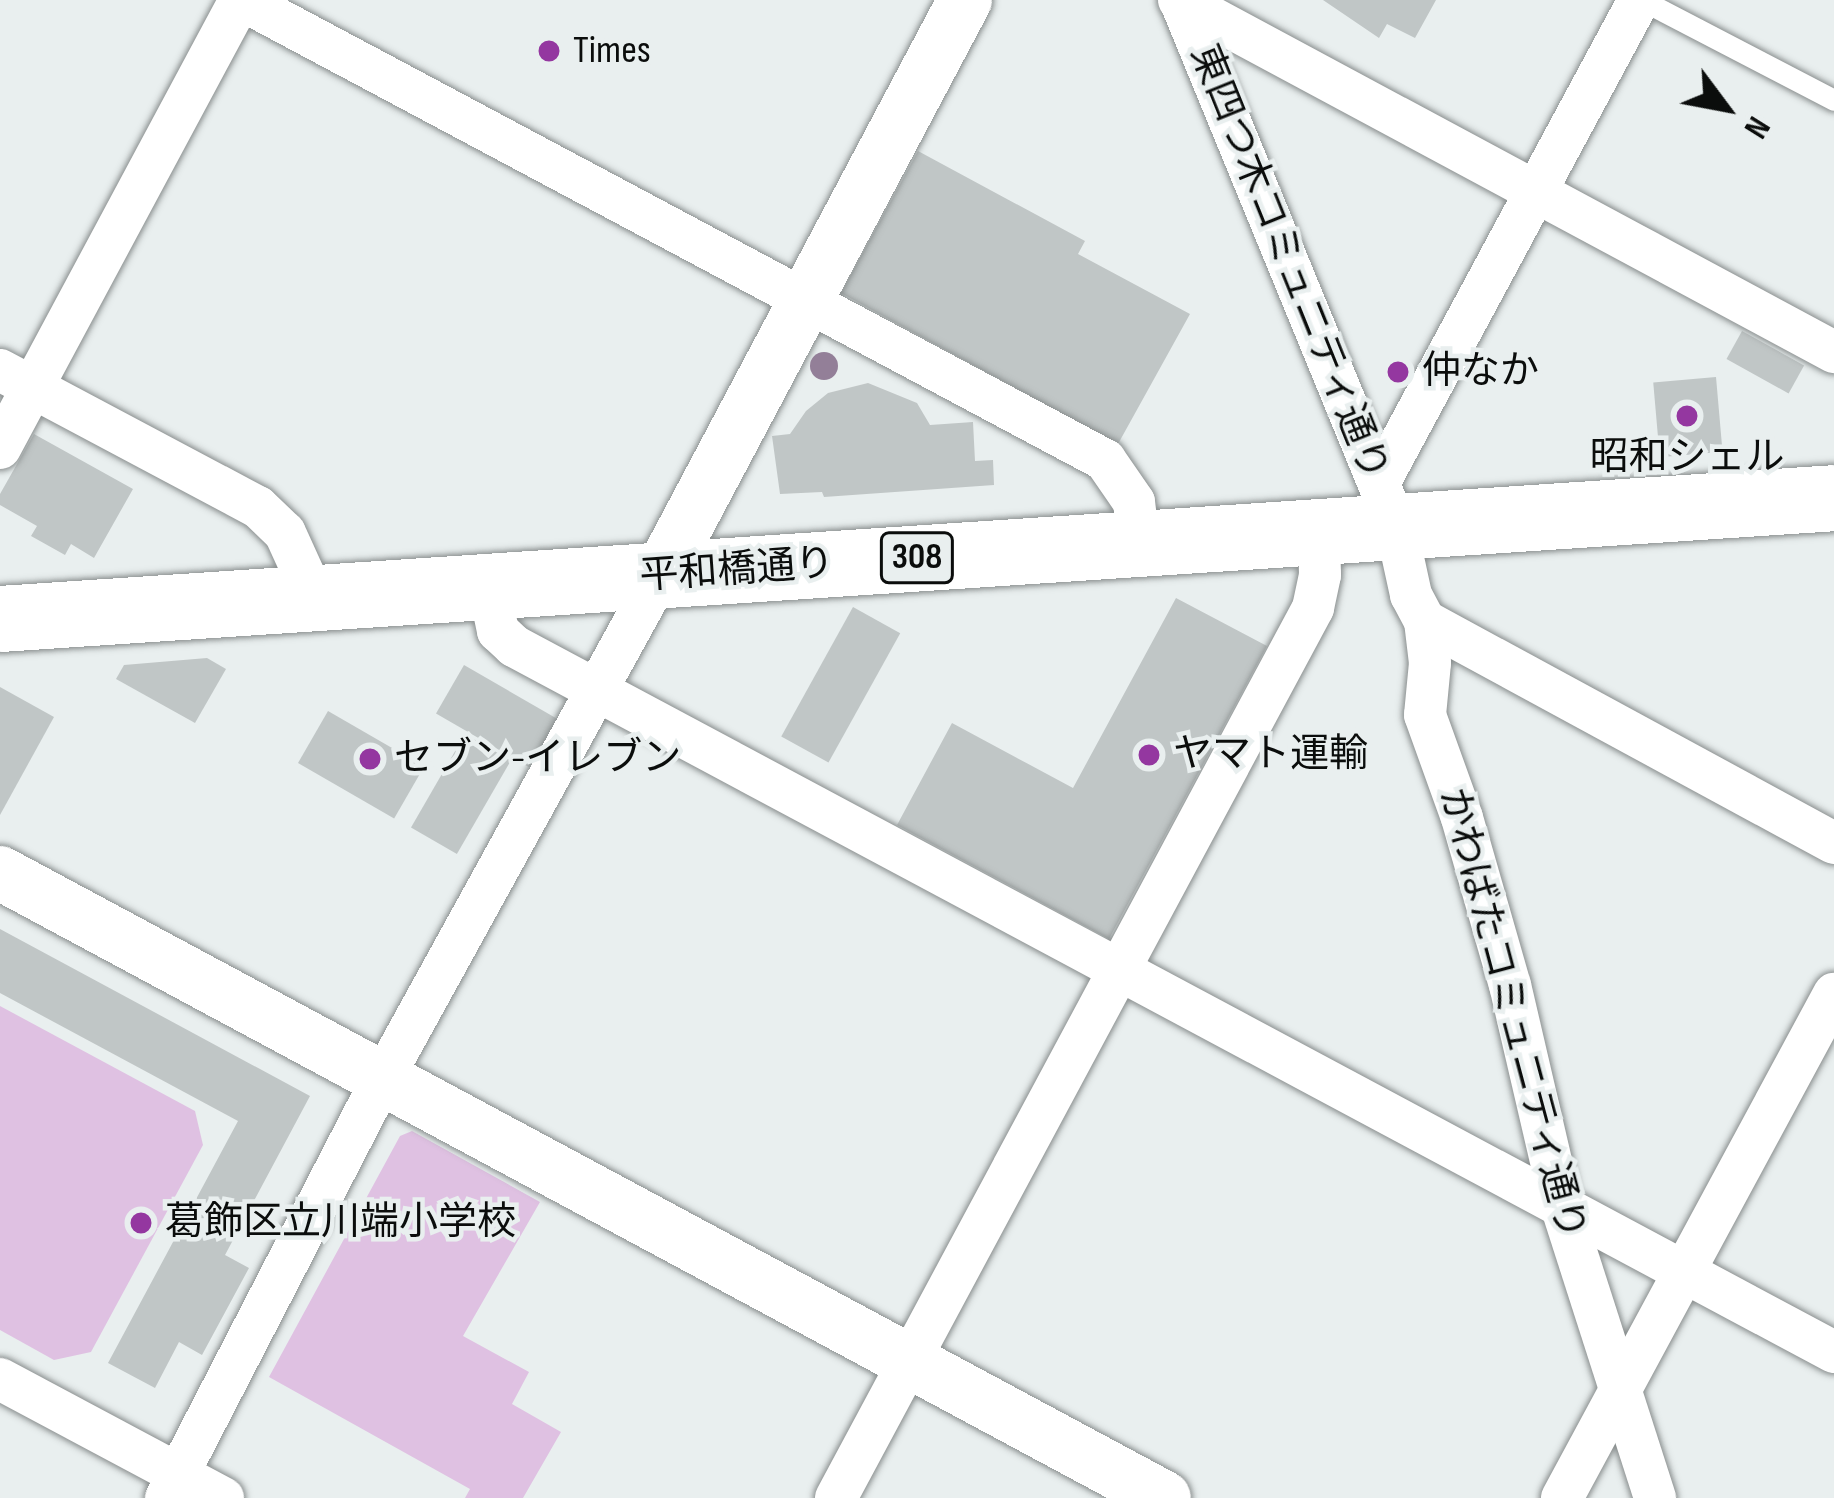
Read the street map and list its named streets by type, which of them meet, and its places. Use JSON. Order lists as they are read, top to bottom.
{
  "streets": {
    "main road": ["308", "平和橋通り"],
    "street": ["東四つ木コミュニティ通り", "かわばたコミュニティ通り"]
  },
  "crossings": [
    ["東四つ木コミュニティ通り", "平和橋通り"],
    ["東四つ木コミュニティ通り", "かわばたコミュニティ通り"],
    ["平和橋通り", "かわばたコミュニティ通り"]
  ],
  "places": [
    "Times",
    "仲なか",
    "昭和シェル",
    "ヤマト運輸",
    "セブン-イレブン",
    "葛飾区立川端小学校"
  ],
  "north": "bottom right"
}
